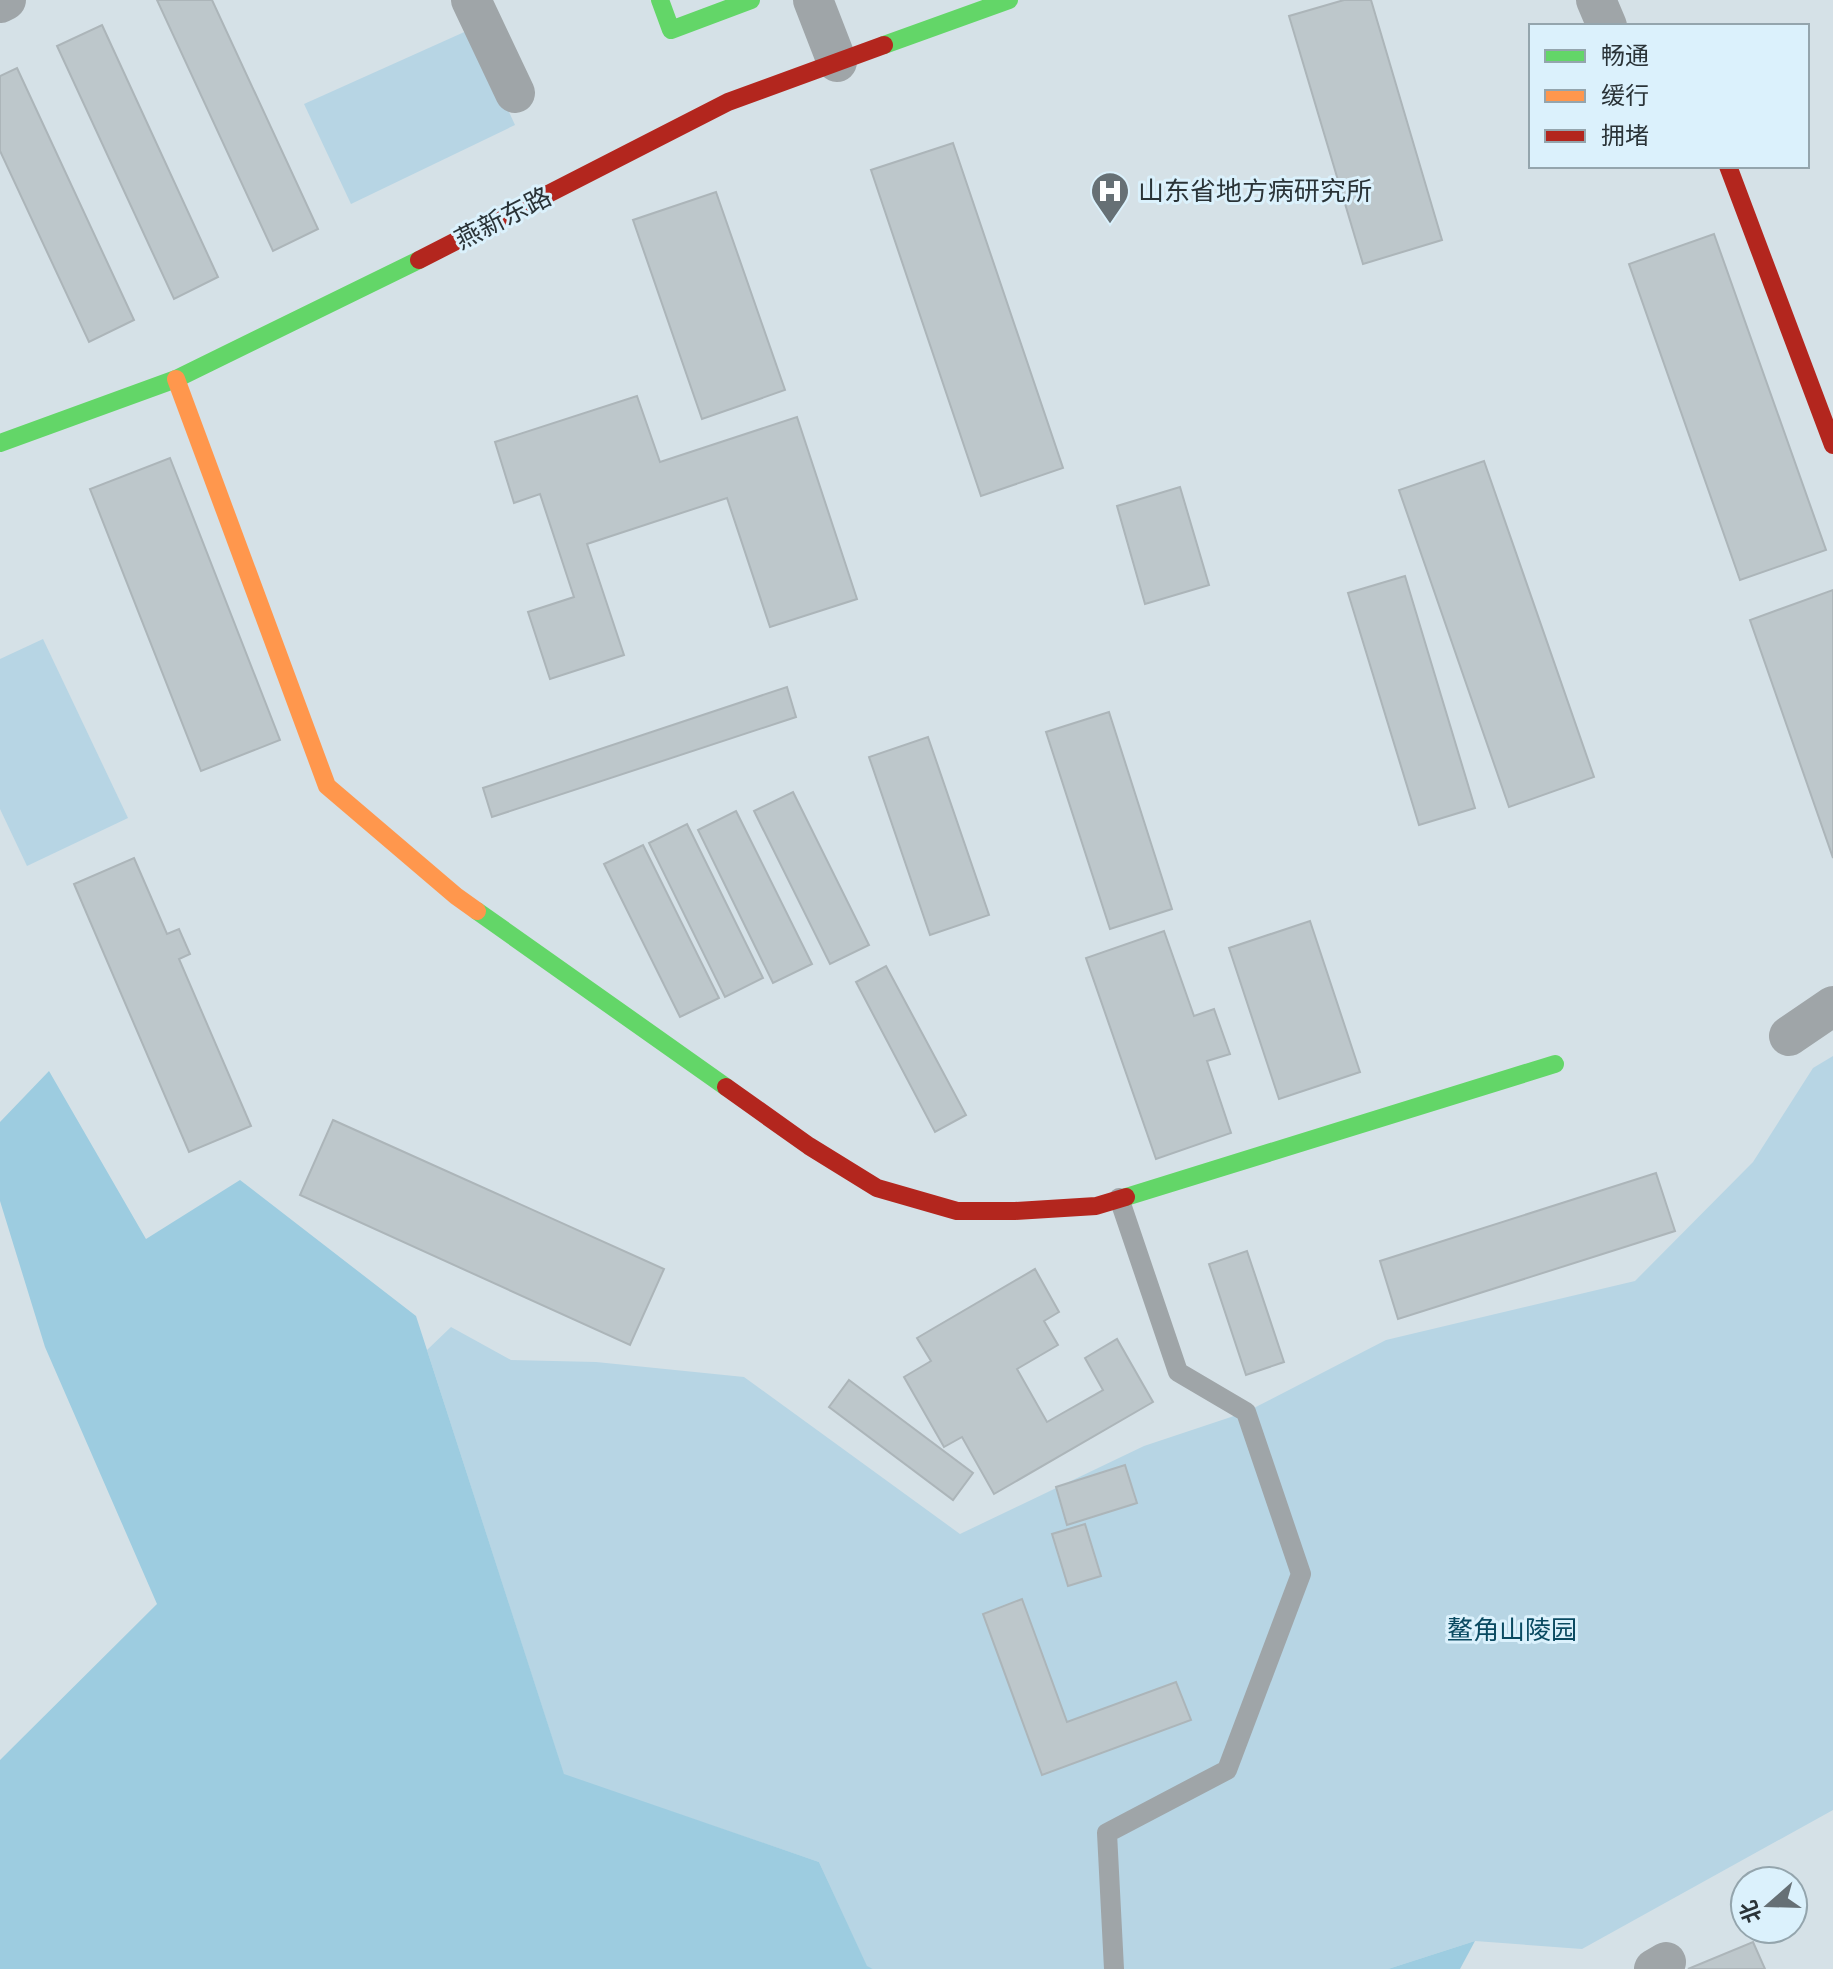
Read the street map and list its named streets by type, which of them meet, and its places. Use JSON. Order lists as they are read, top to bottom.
{
  "streets": {
    "street": ["燕新东路"]
  },
  "parks": ["鳌角山陵园"],
  "places": {
    "hospital": ["山东省地方病研究所"]
  },
  "legend": ["畅通", "缓行", "拥堵"],
  "north": "left"
}
